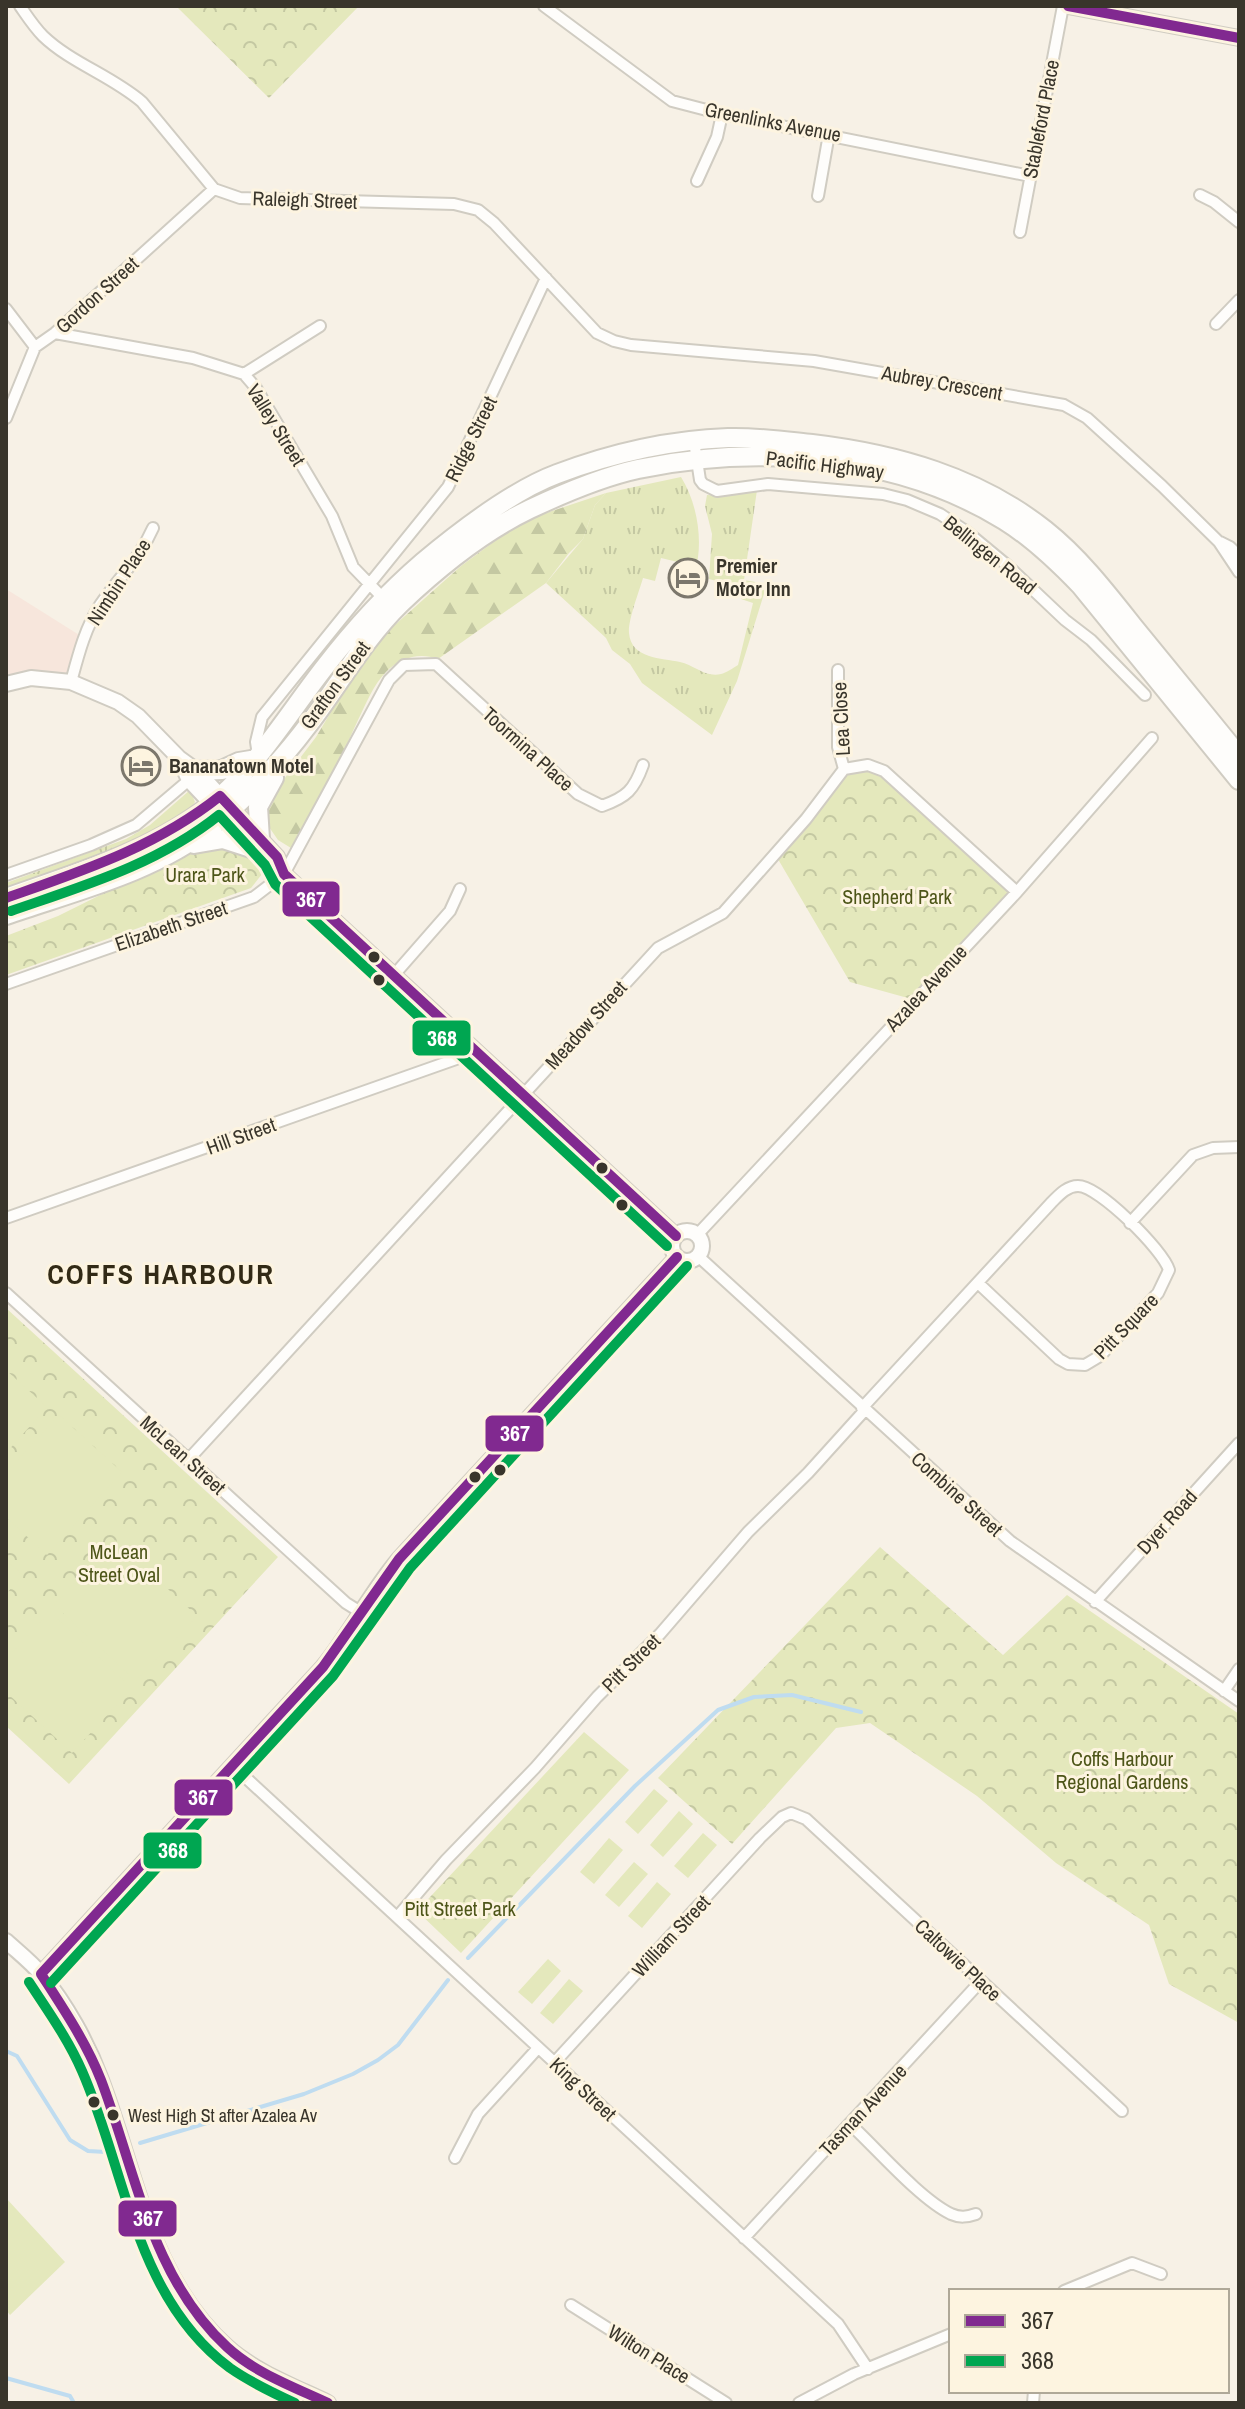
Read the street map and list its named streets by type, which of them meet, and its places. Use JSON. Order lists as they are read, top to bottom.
{
  "streets": {
    "highway": ["Pacific Highway", "Grafton Street"],
    "street": [
      "Stableford Place",
      "Greenlinks Avenue",
      "Raleigh Street",
      "Gordon Street",
      "Aubrey Crescent",
      "Valley Street",
      "Ridge Street",
      "Bellingen Road",
      "Nimbin Place",
      "Lea Close",
      "Toormina Place",
      "Elizabeth Street",
      "Azalea Avenue",
      "Meadow Street",
      "Hill Street",
      "Pitt Square",
      "McLean Street",
      "Combine Street",
      "Dyer Road",
      "Pitt Street",
      "William Street",
      "Caltowie Place",
      "King Street",
      "Tasman Avenue",
      "Wilton Place"
    ]
  },
  "crossings": [
    ["Stableford Place", "Greenlinks Avenue"],
    ["Raleigh Street", "Gordon Street"],
    ["Raleigh Street", "Aubrey Crescent"],
    ["Raleigh Street", "Ridge Street"],
    ["Gordon Street", "Valley Street"],
    ["Valley Street", "Ridge Street"],
    ["Valley Street", "Pacific Highway"],
    ["Valley Street", "Grafton Street"],
    ["Ridge Street", "Grafton Street"],
    ["Pacific Highway", "Bellingen Road"],
    ["Pacific Highway", "Grafton Street"],
    ["Lea Close", "Meadow Street"],
    ["Toormina Place", "Elizabeth Street"],
    ["Azalea Avenue", "Combine Street"],
    ["Meadow Street", "McLean Street"],
    ["Pitt Square", "Combine Street"],
    ["Pitt Square", "Pitt Street"],
    ["Combine Street", "Dyer Road"],
    ["Combine Street", "Pitt Street"],
    ["Pitt Street", "King Street"],
    ["William Street", "Caltowie Place"],
    ["William Street", "King Street"],
    ["Caltowie Place", "Tasman Avenue"],
    ["King Street", "Tasman Avenue"]
  ],
  "districts": ["COFFS HARBOUR"],
  "parks": [
    "Urara Park",
    "Shepherd Park",
    "McLean Street Oval",
    "Coffs Harbour Regional Gardens",
    "Pitt Street Park"
  ],
  "places": {
    "hotel": ["Premier Motor Inn", "Bananatown Motel"],
    "other": ["West High St after Azalea Av"]
  },
  "lines": ["transit line 367", "transit line 368"],
  "legend": ["367", "368"]
}
